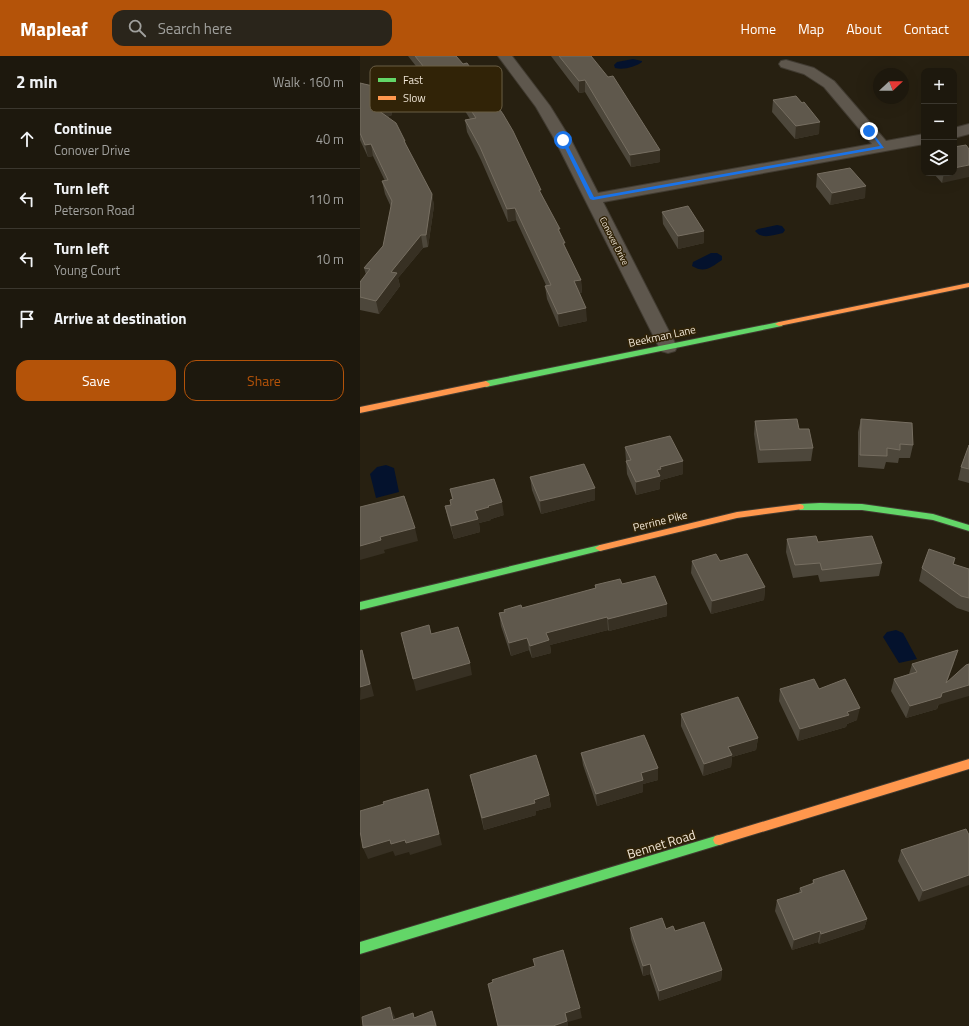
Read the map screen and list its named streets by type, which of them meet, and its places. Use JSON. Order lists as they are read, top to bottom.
{
  "streets": {
    "street": [
      "Conover Drive",
      "Beekman Lane",
      "Perrine Pike",
      "Bennet Road"
    ]
  },
  "crossings": [
    ["Conover Drive", "Beekman Lane"]
  ],
  "legend": ["Fast", "Slow"],
  "north": "right",
  "page": {
    "header": "Mapleaf",
    "search": "Search here",
    "nav": [
      "Home",
      "Map",
      "About",
      "Contact"
    ],
    "heading": ["2 min", "Walk · 160 m"],
    "map_buttons": ["+", "−"],
    "list": [
      ["Continue", "Conover Drive", "40 m"],
      ["Turn left", "Peterson Road", "110 m"],
      ["Turn left", "Young Court", "10 m"],
      "Arrive at destination"
    ],
    "buttons": ["Save", "Share"]
  }
}
